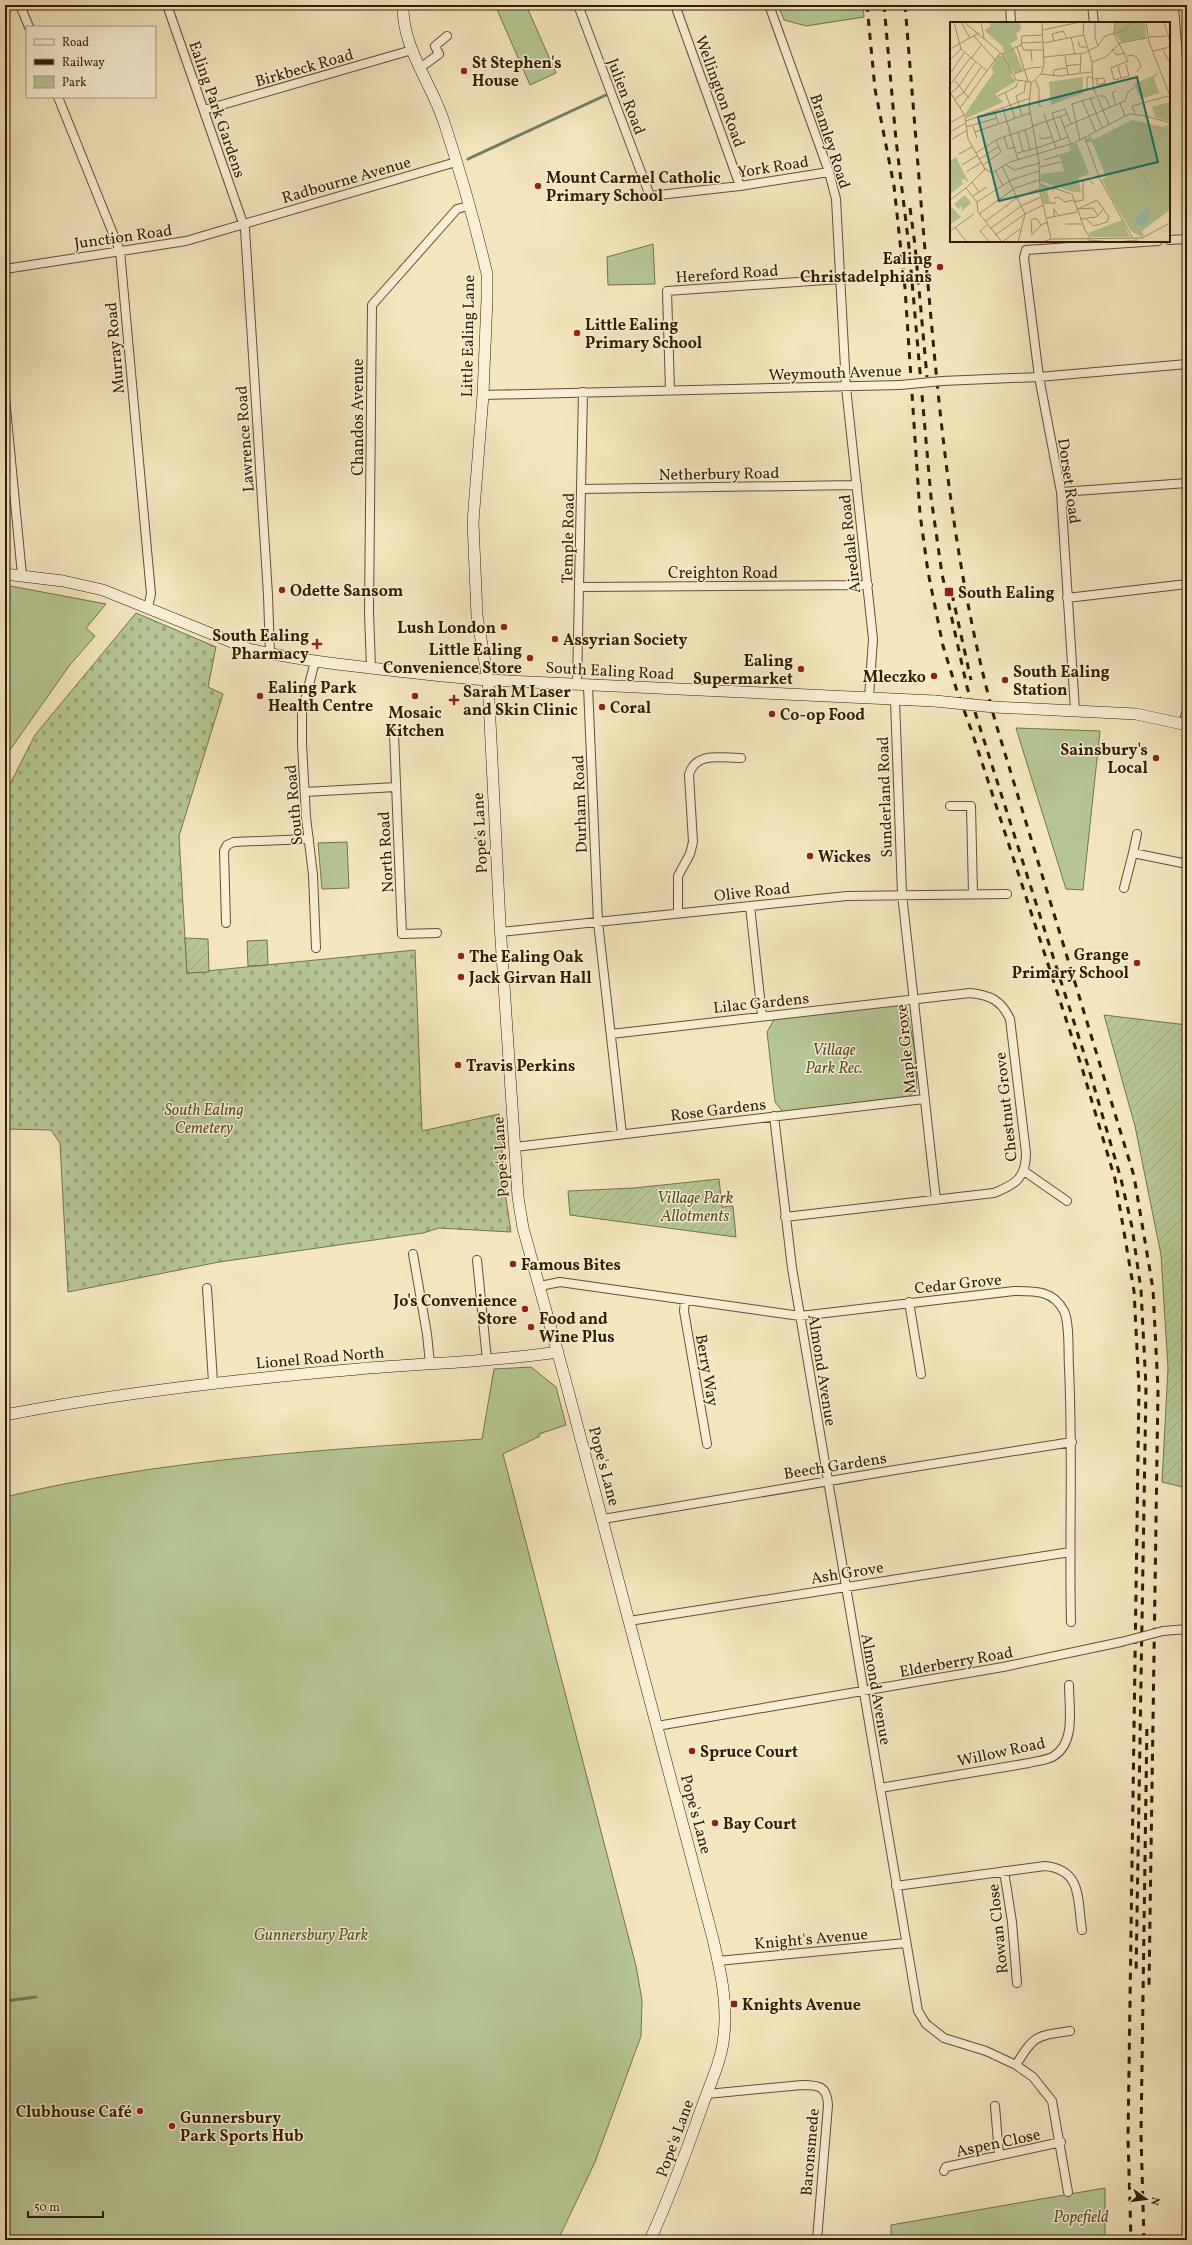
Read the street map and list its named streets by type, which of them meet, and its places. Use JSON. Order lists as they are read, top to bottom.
{
  "streets": {
    "main road": [
      "Little Ealing Lane",
      "South Ealing Road",
      "Pope's Lane",
      "Lionel Road North"
    ],
    "street": [
      "Birkbeck Road",
      "Wellington Road",
      "Julien Road",
      "Ealing Park Gardens",
      "Bramley Road",
      "York Road",
      "Radbourne Avenue",
      "Junction Road",
      "Hereford Road",
      "Murray Road",
      "Weymouth Avenue",
      "Chandos Avenue",
      "Lawrence Road",
      "Netherbury Road",
      "Dorset Road",
      "Temple Road",
      "Airedale Road",
      "Creighton Road",
      "Sunderland Road",
      "Durham Road",
      "South Road",
      "North Road",
      "Olive Road",
      "Lilac Gardens",
      "Maple Grove",
      "Chestnut Grove",
      "Rose Gardens",
      "Cedar Grove",
      "Berry Way",
      "Almond Avenue",
      "Beech Gardens",
      "Ash Grove",
      "Elderberry Road",
      "Willow Road",
      "Rowan Close",
      "Knight's Avenue",
      "Aspen Close",
      "Baronsmede"
    ]
  },
  "crossings": [
    ["Birkbeck Road", "Ealing Park Gardens"],
    ["Birkbeck Road", "Little Ealing Lane"],
    ["Wellington Road", "York Road"],
    ["Julien Road", "York Road"],
    ["Ealing Park Gardens", "Radbourne Avenue"],
    ["Ealing Park Gardens", "Junction Road"],
    ["Ealing Park Gardens", "Lawrence Road"],
    ["Bramley Road", "York Road"],
    ["Bramley Road", "Hereford Road"],
    ["Bramley Road", "Weymouth Avenue"],
    ["Bramley Road", "Airedale Road"],
    ["Radbourne Avenue", "Junction Road"],
    ["Radbourne Avenue", "Little Ealing Lane"],
    ["Radbourne Avenue", "Lawrence Road"],
    ["Junction Road", "Murray Road"],
    ["Junction Road", "Lawrence Road"],
    ["Hereford Road", "Weymouth Avenue"],
    ["Little Ealing Lane", "Weymouth Avenue"],
    ["Little Ealing Lane", "Chandos Avenue"],
    ["Little Ealing Lane", "South Ealing Road"],
    ["Little Ealing Lane", "Pope's Lane"],
    ["Murray Road", "South Ealing Road"],
    ["Weymouth Avenue", "Dorset Road"],
    ["Weymouth Avenue", "Temple Road"],
    ["Weymouth Avenue", "Airedale Road"],
    ["Chandos Avenue", "South Ealing Road"],
    ["Lawrence Road", "South Ealing Road"],
    ["Netherbury Road", "Temple Road"],
    ["Netherbury Road", "Airedale Road"],
    ["Dorset Road", "South Ealing Road"],
    ["Temple Road", "Creighton Road"],
    ["Temple Road", "South Ealing Road"],
    ["Temple Road", "Durham Road"],
    ["Airedale Road", "Creighton Road"],
    ["Airedale Road", "South Ealing Road"],
    ["South Ealing Road", "Sunderland Road"],
    ["South Ealing Road", "Durham Road"],
    ["South Ealing Road", "South Road"],
    ["South Ealing Road", "Pope's Lane"],
    ["Sunderland Road", "Olive Road"],
    ["Sunderland Road", "Maple Grove"],
    ["Durham Road", "Olive Road"],
    ["Durham Road", "Lilac Gardens"],
    ["Durham Road", "Rose Gardens"],
    ["Pope's Lane", "Olive Road"],
    ["Pope's Lane", "Rose Gardens"],
    ["Pope's Lane", "Cedar Grove"],
    ["Pope's Lane", "Lionel Road North"],
    ["Pope's Lane", "Beech Gardens"],
    ["Pope's Lane", "Ash Grove"],
    ["Pope's Lane", "Elderberry Road"],
    ["Pope's Lane", "Knight's Avenue"],
    ["Pope's Lane", "Baronsmede"],
    ["Olive Road", "Maple Grove"],
    ["Lilac Gardens", "Maple Grove"],
    ["Lilac Gardens", "Chestnut Grove"],
    ["Maple Grove", "Chestnut Grove"],
    ["Maple Grove", "Rose Gardens"],
    ["Chestnut Grove", "Almond Avenue"],
    ["Rose Gardens", "Almond Avenue"],
    ["Cedar Grove", "Berry Way"],
    ["Cedar Grove", "Almond Avenue"],
    ["Cedar Grove", "Beech Gardens"],
    ["Cedar Grove", "Ash Grove"],
    ["Almond Avenue", "Beech Gardens"],
    ["Almond Avenue", "Ash Grove"],
    ["Almond Avenue", "Elderberry Road"],
    ["Almond Avenue", "Willow Road"],
    ["Almond Avenue", "Rowan Close"],
    ["Almond Avenue", "Knight's Avenue"],
    ["Almond Avenue", "Aspen Close"]
  ],
  "parks": [
    "Village Park Rec.",
    "South Ealing Cemetery",
    "Village Park Allotments",
    "Gunnersbury Park",
    "Popefield"
  ],
  "places": {
    "other": [
      "St Stephen's House",
      "Mount Carmel Catholic Primary School",
      "Ealing Christadelphians",
      "Little Ealing Primary School",
      "Odette Sansom",
      "Lush London",
      "Assyrian Society",
      "Little Ealing Convenience Store",
      "Ealing Supermarket",
      "Mleczko",
      "South Ealing Station",
      "Ealing Park Health Centre",
      "Mosaic Kitchen",
      "Coral",
      "Co-op Food",
      "Sainsbury's Local",
      "Wickes",
      "The Ealing Oak",
      "Grange Primary School",
      "Jack Girvan Hall",
      "Travis Perkins",
      "Famous Bites",
      "Jo's Convenience Store",
      "Food and Wine Plus",
      "Spruce Court",
      "Bay Court",
      "Clubhouse Café",
      "Gunnersbury Park Sports Hub"
    ],
    "transit": ["South Ealing", "Knights Avenue"],
    "health": ["South Ealing Pharmacy", "Sarah M Laser and Skin Clinic"]
  },
  "legend": ["Road", "Railway", "Park"],
  "scale_bar": "50 m",
  "north": "right"
}
